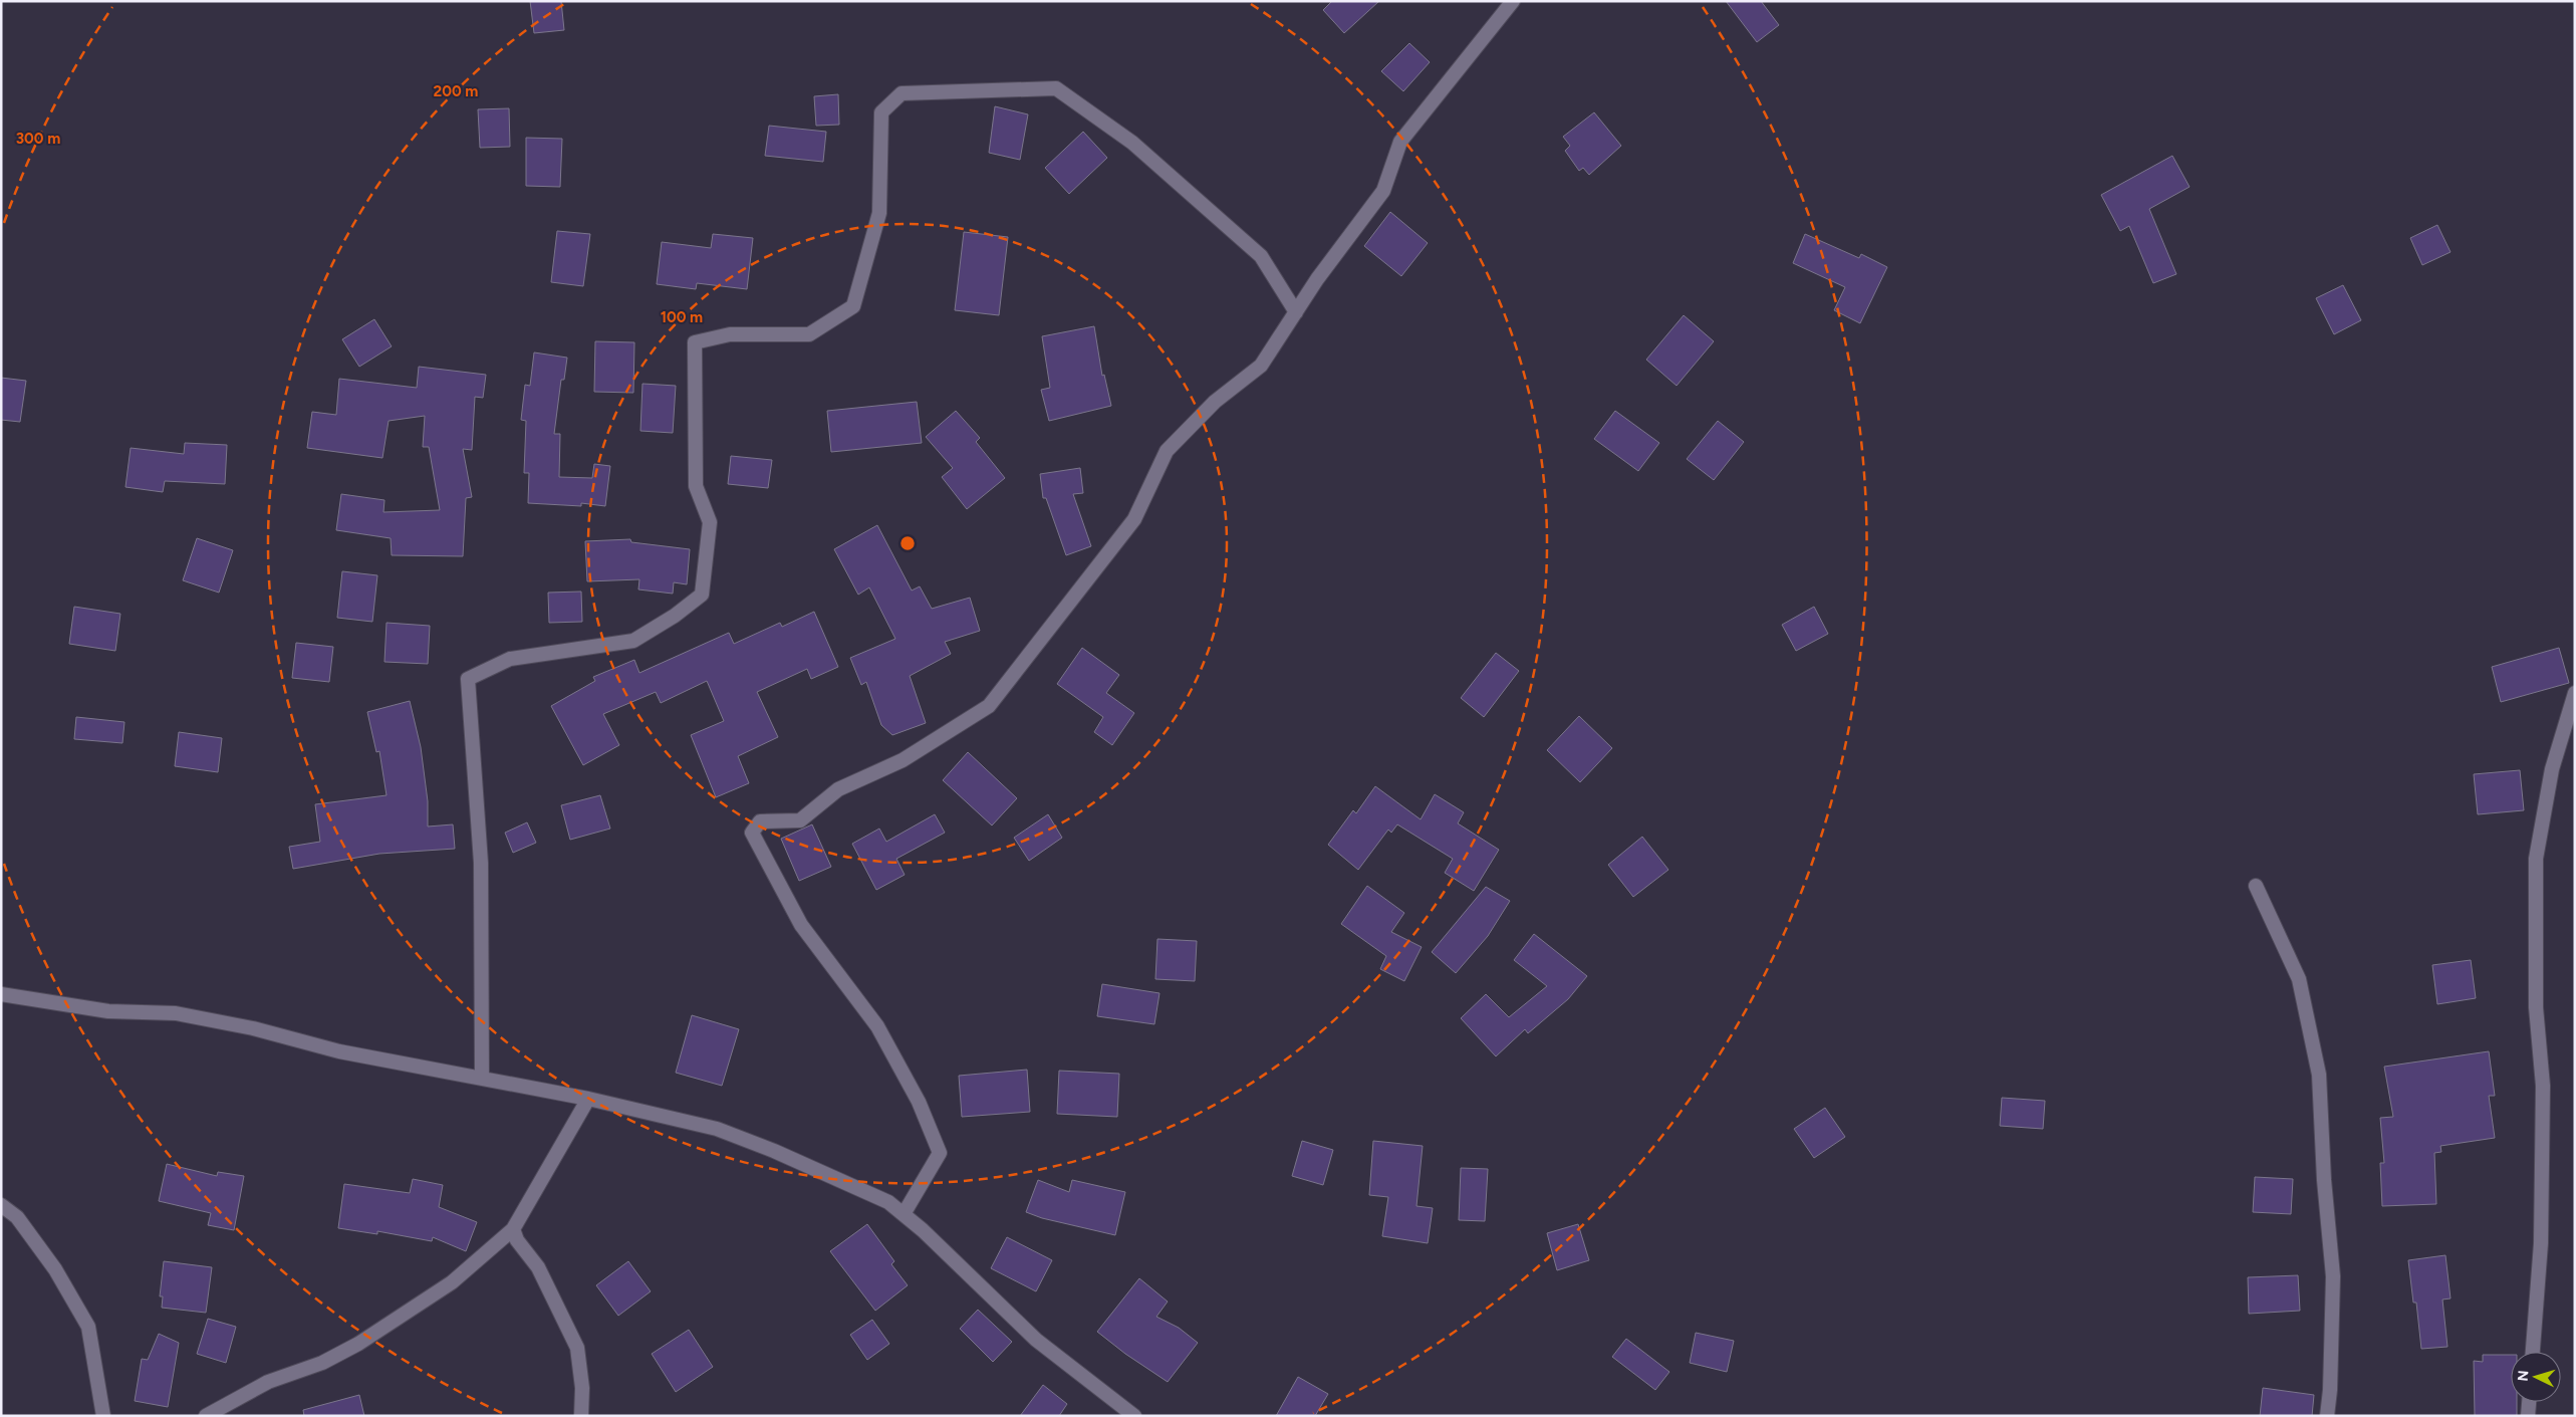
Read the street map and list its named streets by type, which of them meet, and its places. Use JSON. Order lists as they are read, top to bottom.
{
  "north": "left",
  "rings": ["200 m", "300 m", "100 m"]
}
